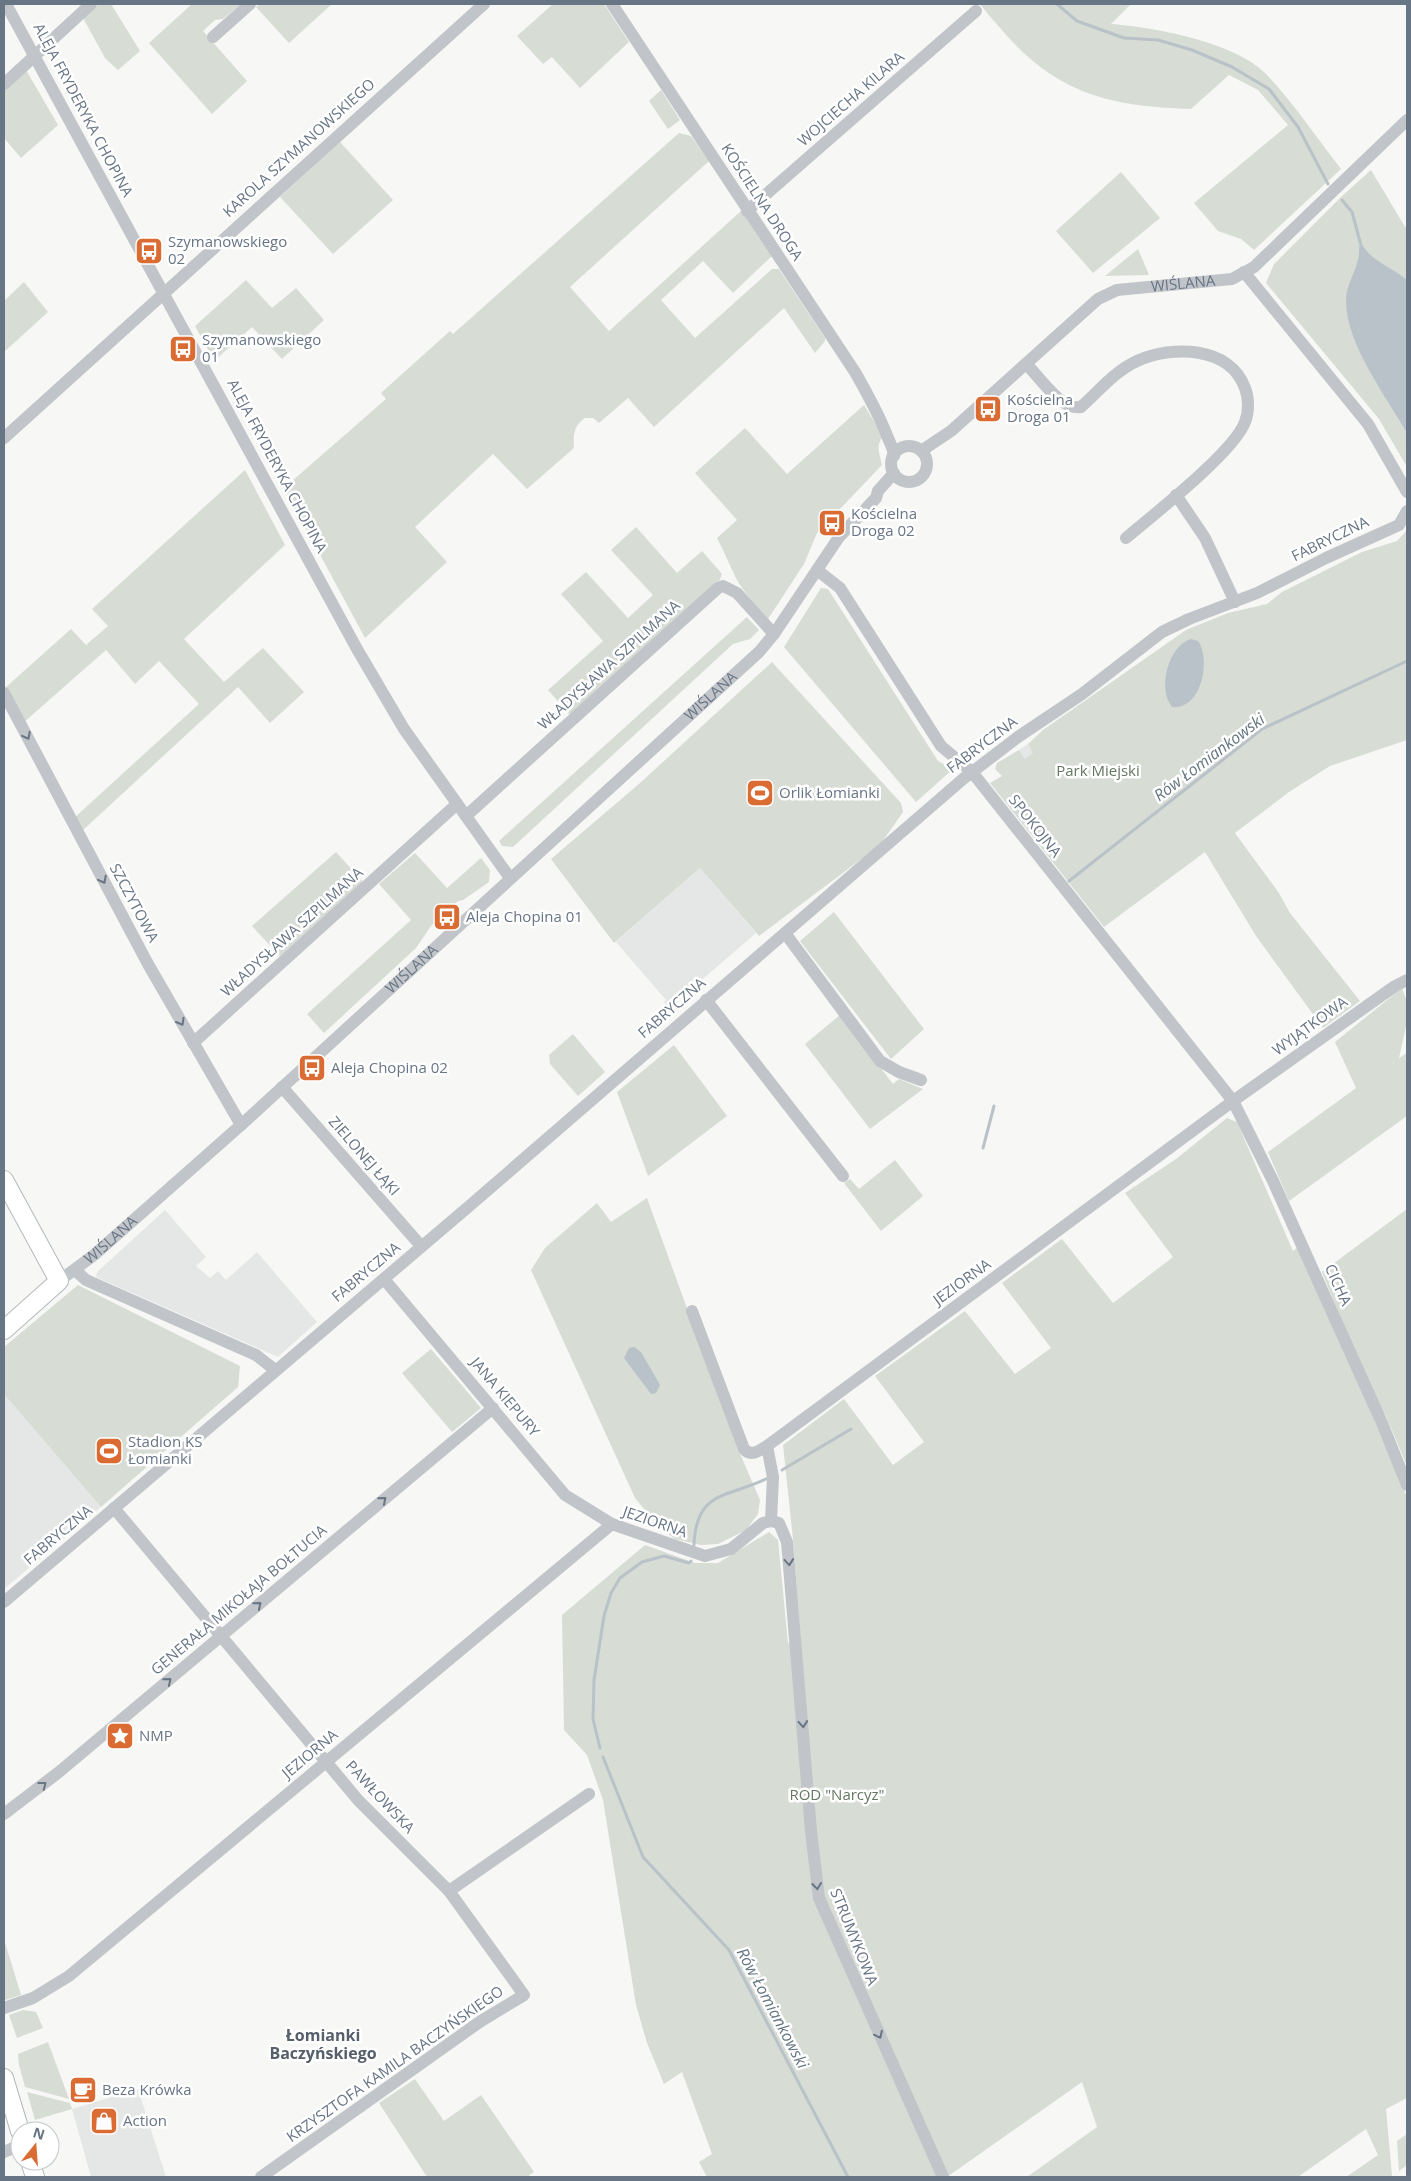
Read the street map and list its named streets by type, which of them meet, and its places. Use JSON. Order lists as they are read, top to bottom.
{
  "streets": {
    "street": [
      "WOJCIECHA KILARA",
      "ALEJA FRYDERYKA CHOPINA",
      "KAROLA SZYMANOWSKIEGO",
      "KOŚCIELNA DROGA",
      "WIŚLANA",
      "FABRYCZNA",
      "WŁADYSŁAWA SZPILMANA",
      "SPOKOJNA",
      "SZCZYTOWA",
      "WYJĄTKOWA",
      "ZIELONEJ ŁĄKI",
      "JEZIORNA",
      "CICHA",
      "JANA KIEPURY",
      "GENERAŁA MIKOŁAJA BOŁTUCIA",
      "PAWŁOWSKA",
      "STRUMYKOWA",
      "KRZYSZTOFA KAMILA BACZYŃSKIEGO"
    ]
  },
  "crossings": [
    ["WOJCIECHA KILARA", "KOŚCIELNA DROGA"],
    ["ALEJA FRYDERYKA CHOPINA", "KAROLA SZYMANOWSKIEGO"],
    ["ALEJA FRYDERYKA CHOPINA", "WIŚLANA"],
    ["ALEJA FRYDERYKA CHOPINA", "WŁADYSŁAWA SZPILMANA"],
    ["KOŚCIELNA DROGA", "WIŚLANA"],
    ["WIŚLANA", "WŁADYSŁAWA SZPILMANA"],
    ["WIŚLANA", "SPOKOJNA"],
    ["WIŚLANA", "SZCZYTOWA"],
    ["WIŚLANA", "ZIELONEJ ŁĄKI"],
    ["FABRYCZNA", "SPOKOJNA"],
    ["FABRYCZNA", "ZIELONEJ ŁĄKI"],
    ["FABRYCZNA", "JANA KIEPURY"],
    ["FABRYCZNA", "PAWŁOWSKA"],
    ["WŁADYSŁAWA SZPILMANA", "SZCZYTOWA"],
    ["SPOKOJNA", "WYJĄTKOWA"],
    ["SPOKOJNA", "JEZIORNA"],
    ["SPOKOJNA", "CICHA"],
    ["WYJĄTKOWA", "JEZIORNA"],
    ["WYJĄTKOWA", "CICHA"],
    ["JEZIORNA", "CICHA"],
    ["JEZIORNA", "JANA KIEPURY"],
    ["JEZIORNA", "PAWŁOWSKA"],
    ["JEZIORNA", "STRUMYKOWA"],
    ["JANA KIEPURY", "GENERAŁA MIKOŁAJA BOŁTUCIA"],
    ["GENERAŁA MIKOŁAJA BOŁTUCIA", "PAWŁOWSKA"],
    ["PAWŁOWSKA", "KRZYSZTOFA KAMILA BACZYŃSKIEGO"]
  ],
  "one_way": ["SZCZYTOWA", "GENERAŁA MIKOŁAJA BOŁTUCIA", "STRUMYKOWA"],
  "districts": ["Łomianki Baczyńskiego"],
  "water": ["Rów Łomiankowski"],
  "parks": ["Park Miejski", "ROD \"Narcyz\""],
  "places": {
    "bus stop": [
      "Szymanowskiego 02",
      "Szymanowskiego 01",
      "Kościelna Droga 01",
      "Kościelna Droga 02",
      "Aleja Chopina 01",
      "Aleja Chopina 02"
    ],
    "sports": ["Orlik Łomianki", "Stadion KS Łomianki"],
    "place": ["NMP"],
    "cafe": ["Beza Krówka"],
    "shop": ["Action"]
  },
  "north": "top"
}
